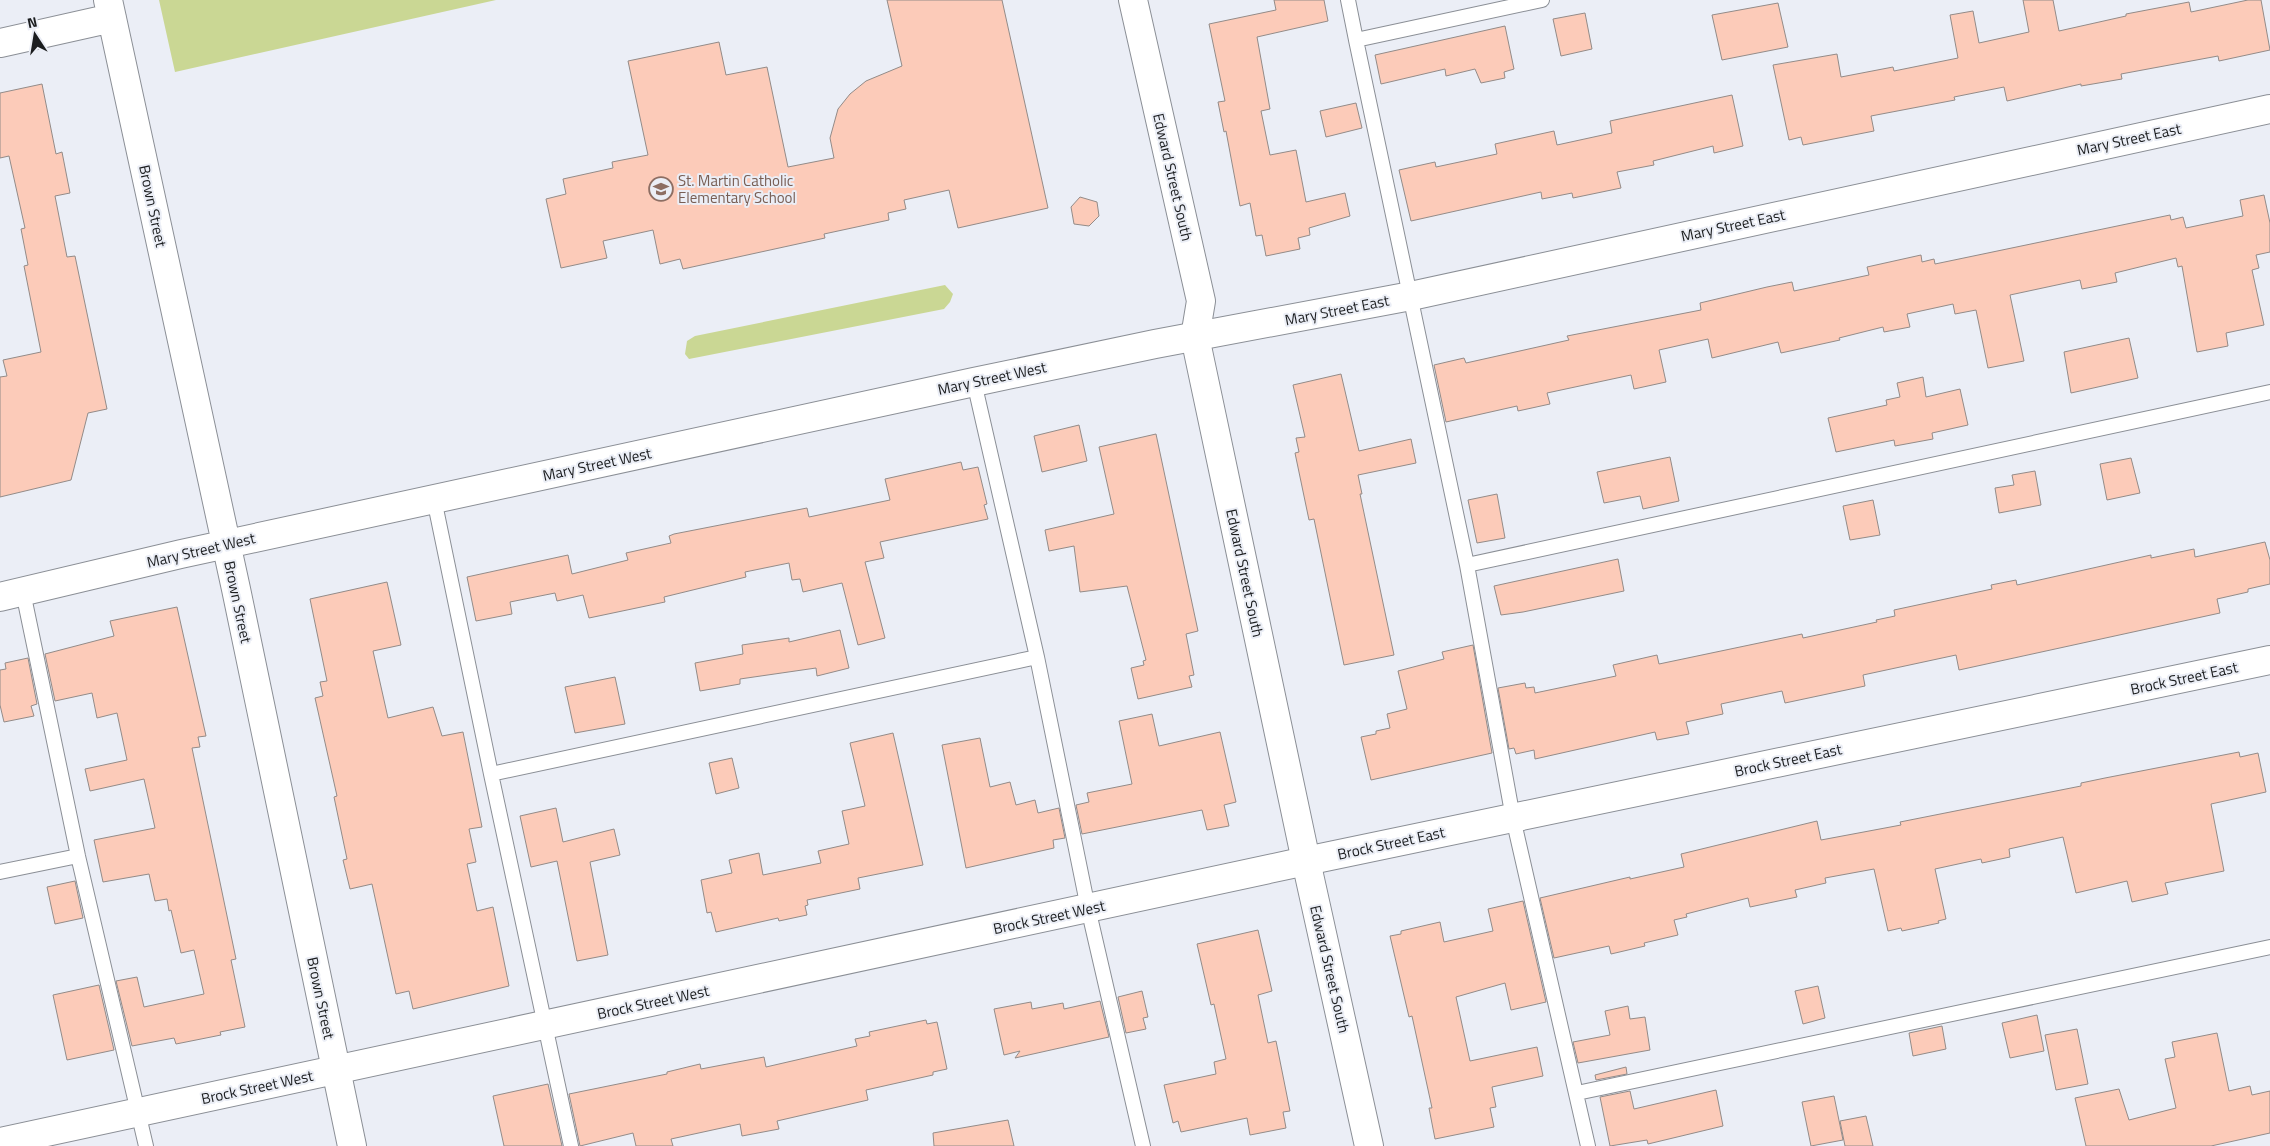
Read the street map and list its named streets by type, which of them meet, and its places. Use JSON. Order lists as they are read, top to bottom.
{
  "streets": {
    "street": [
      "Mary Street East",
      "Edward Street South",
      "Brown Street",
      "Mary Street West",
      "Brock Street East",
      "Brock Street West"
    ]
  },
  "crossings": [
    ["Mary Street East", "Edward Street South"],
    ["Mary Street East", "Mary Street West"],
    ["Edward Street South", "Mary Street West"],
    ["Edward Street South", "Brock Street East"],
    ["Edward Street South", "Brock Street West"],
    ["Brown Street", "Mary Street West"],
    ["Brown Street", "Brock Street West"],
    ["Brock Street East", "Brock Street West"]
  ],
  "places": {
    "school or university": ["St. Martin Catholic Elementary School"]
  },
  "north": "top"
}
